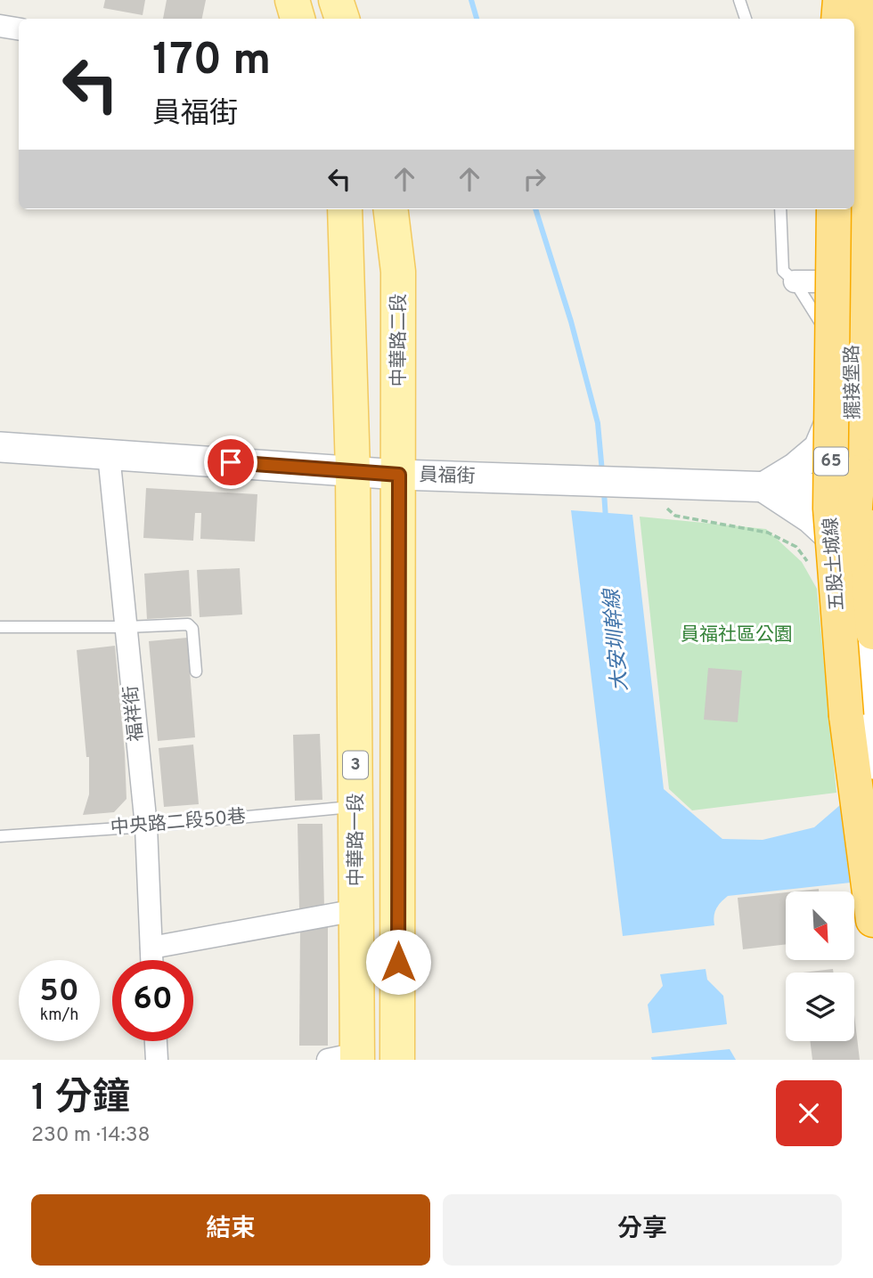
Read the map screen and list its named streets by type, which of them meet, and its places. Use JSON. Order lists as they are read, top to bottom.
{
  "streets": {
    "highway": ["65", "五股土城線"],
    "main road": ["中華路二段", "3", "中華路一段"],
    "street": ["擺接堡路", "員福街", "福祥街"],
    "lane": ["中央路二段50巷"]
  },
  "crossings": [
    ["中華路二段", "員福街"],
    ["擺接堡路", "員福街"],
    ["員福街", "福祥街"],
    ["員福街", "3"],
    ["員福街", "中華路一段"],
    ["福祥街", "中央路二段50巷"],
    ["3", "中華路一段"],
    ["中央路二段50巷", "中華路一段"]
  ],
  "water": ["大安圳幹線"],
  "parks": ["員福社區公園"],
  "north": "bottom right",
  "page": {
    "turn": ["170 m", "員福街"],
    "speed": "50 km/h",
    "limit": "60",
    "heading": ["1 分鐘", "230 m · 14:38"],
    "buttons": ["結束", "分享"]
  }
}
